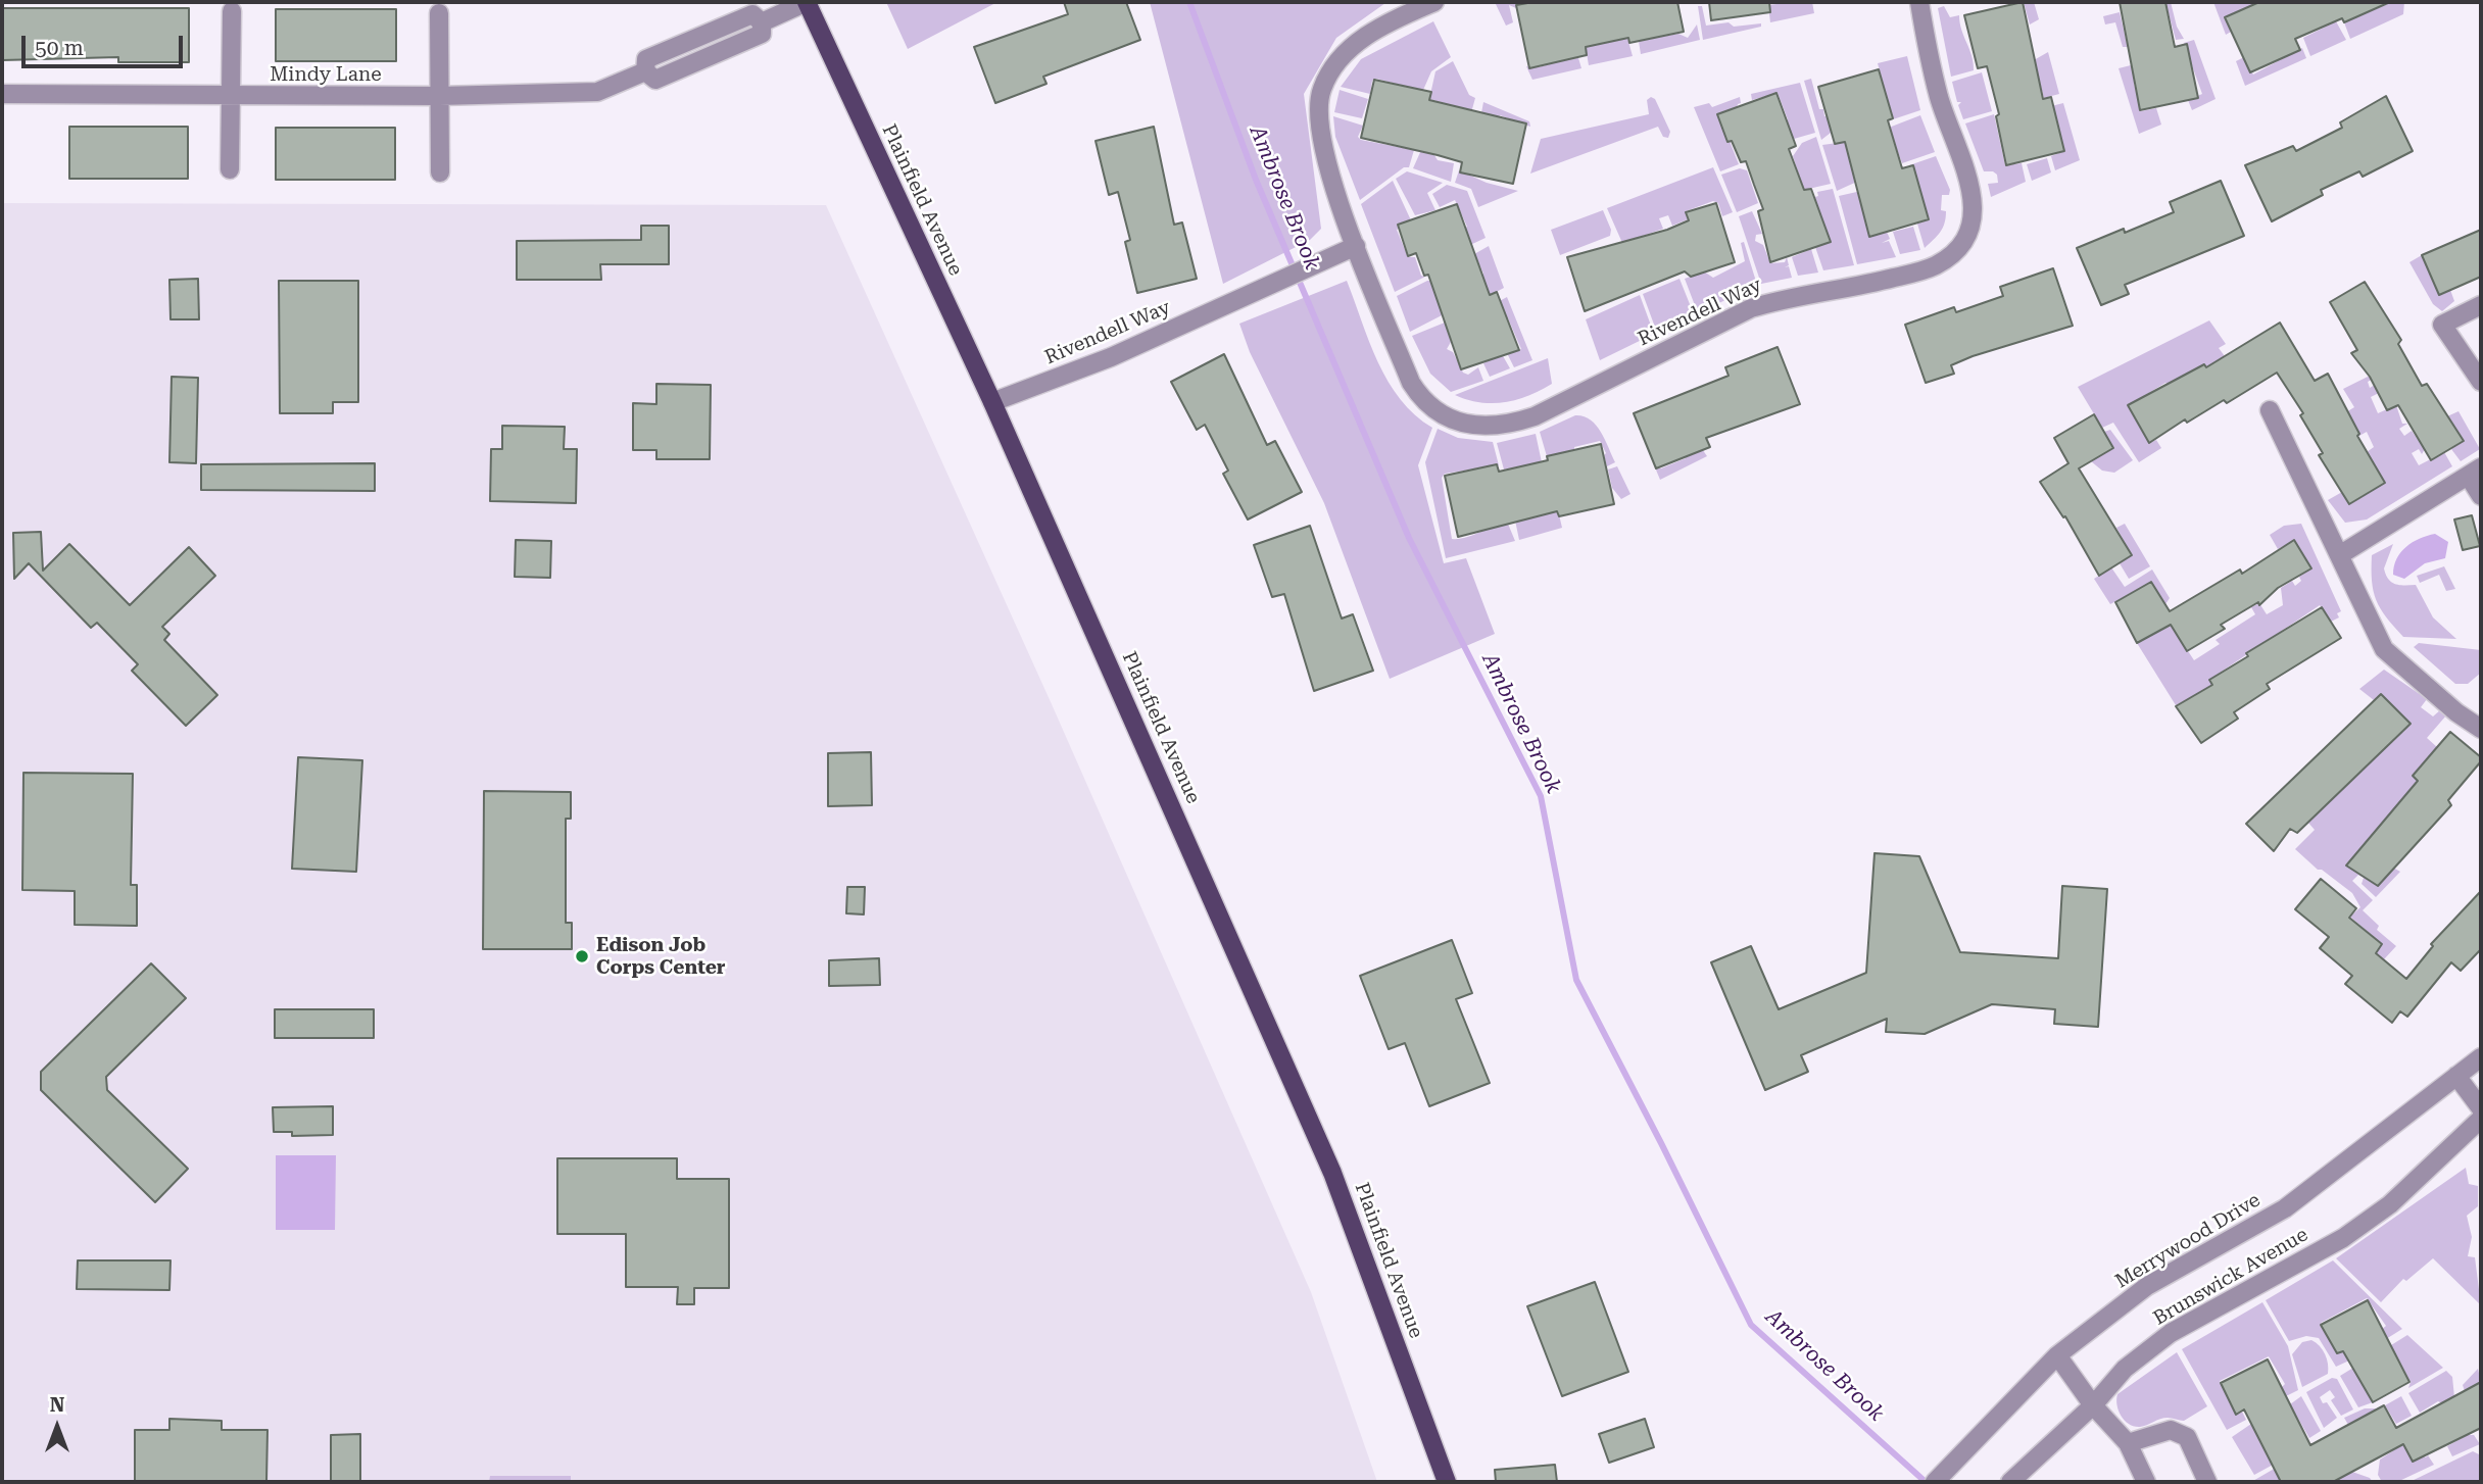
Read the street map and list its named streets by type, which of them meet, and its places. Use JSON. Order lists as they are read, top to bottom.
{
  "streets": {
    "main road": ["Plainfield Avenue"],
    "street": [
      "Mindy Lane",
      "Rivendell Way",
      "Merrywood Drive",
      "Brunswick Avenue"
    ]
  },
  "crossings": [
    ["Mindy Lane", "Plainfield Avenue"],
    ["Plainfield Avenue", "Rivendell Way"]
  ],
  "water": ["Ambrose Brook"],
  "places": ["Edison Job Corps Center"],
  "scale_bar": "50 m",
  "north": "top"
}
